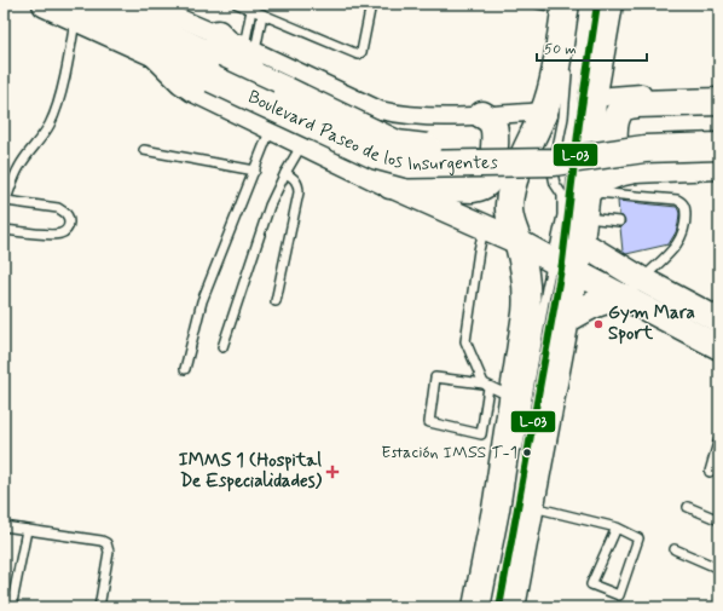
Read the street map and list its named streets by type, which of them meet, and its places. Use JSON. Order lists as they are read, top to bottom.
{
  "streets": {
    "main road": ["Boulevard Paseo de los Insurgentes"]
  },
  "places": {
    "other": ["Gym Mara Sport", "Estación IMSS T-1"],
    "health": ["IMMS 1 (Hospital De Especialidades)"]
  },
  "lines": ["transit line L-03"],
  "scale_bar": "50 m"
}
